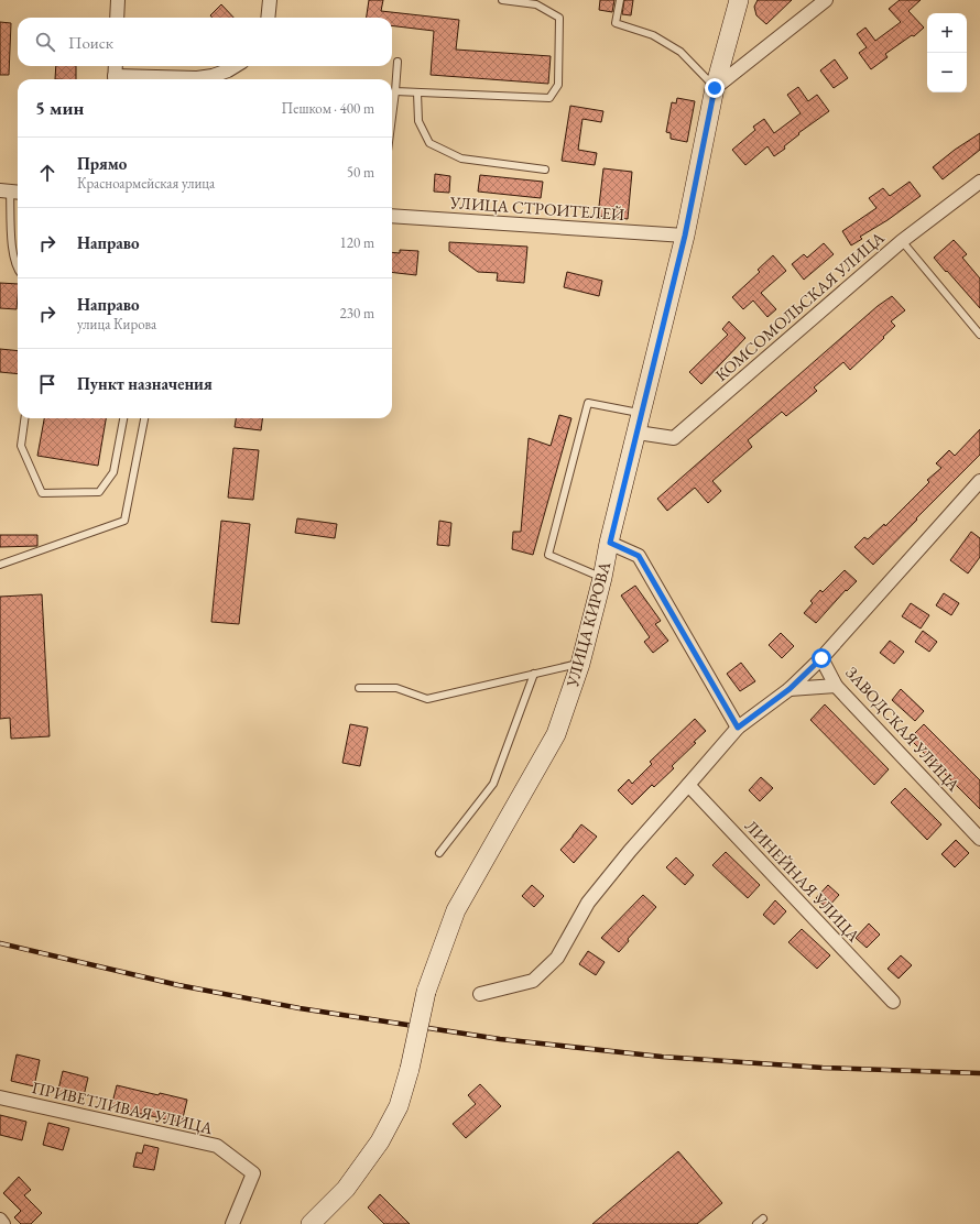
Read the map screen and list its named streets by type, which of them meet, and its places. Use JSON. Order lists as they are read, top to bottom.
{
  "streets": {
    "main road": ["УЛИЦА КИРОВА"],
    "street": [
      "УЛИЦА СТРОИТЕЛЕЙ",
      "КОМСОМОЛЬСКАЯ УЛИЦА",
      "ЗАВОДСКАЯ УЛИЦА",
      "ЛИНЕЙНАЯ УЛИЦА",
      "ПРИВЕТЛИВАЯ УЛИЦА"
    ]
  },
  "crossings": [
    ["УЛИЦА СТРОИТЕЛЕЙ", "УЛИЦА КИРОВА"],
    ["КОМСОМОЛЬСКАЯ УЛИЦА", "УЛИЦА КИРОВА"]
  ],
  "page": {
    "map_buttons": ["+", "−"],
    "search": "Поиск",
    "heading": ["5 мин", "Пешком · 400 m"],
    "list": [
      ["Прямо", "Красноармейская улица", "50 m"],
      ["Направо", "120 m"],
      ["Направо", "улица Кирова", "230 m"],
      "Пункт назначения"
    ]
  }
}
